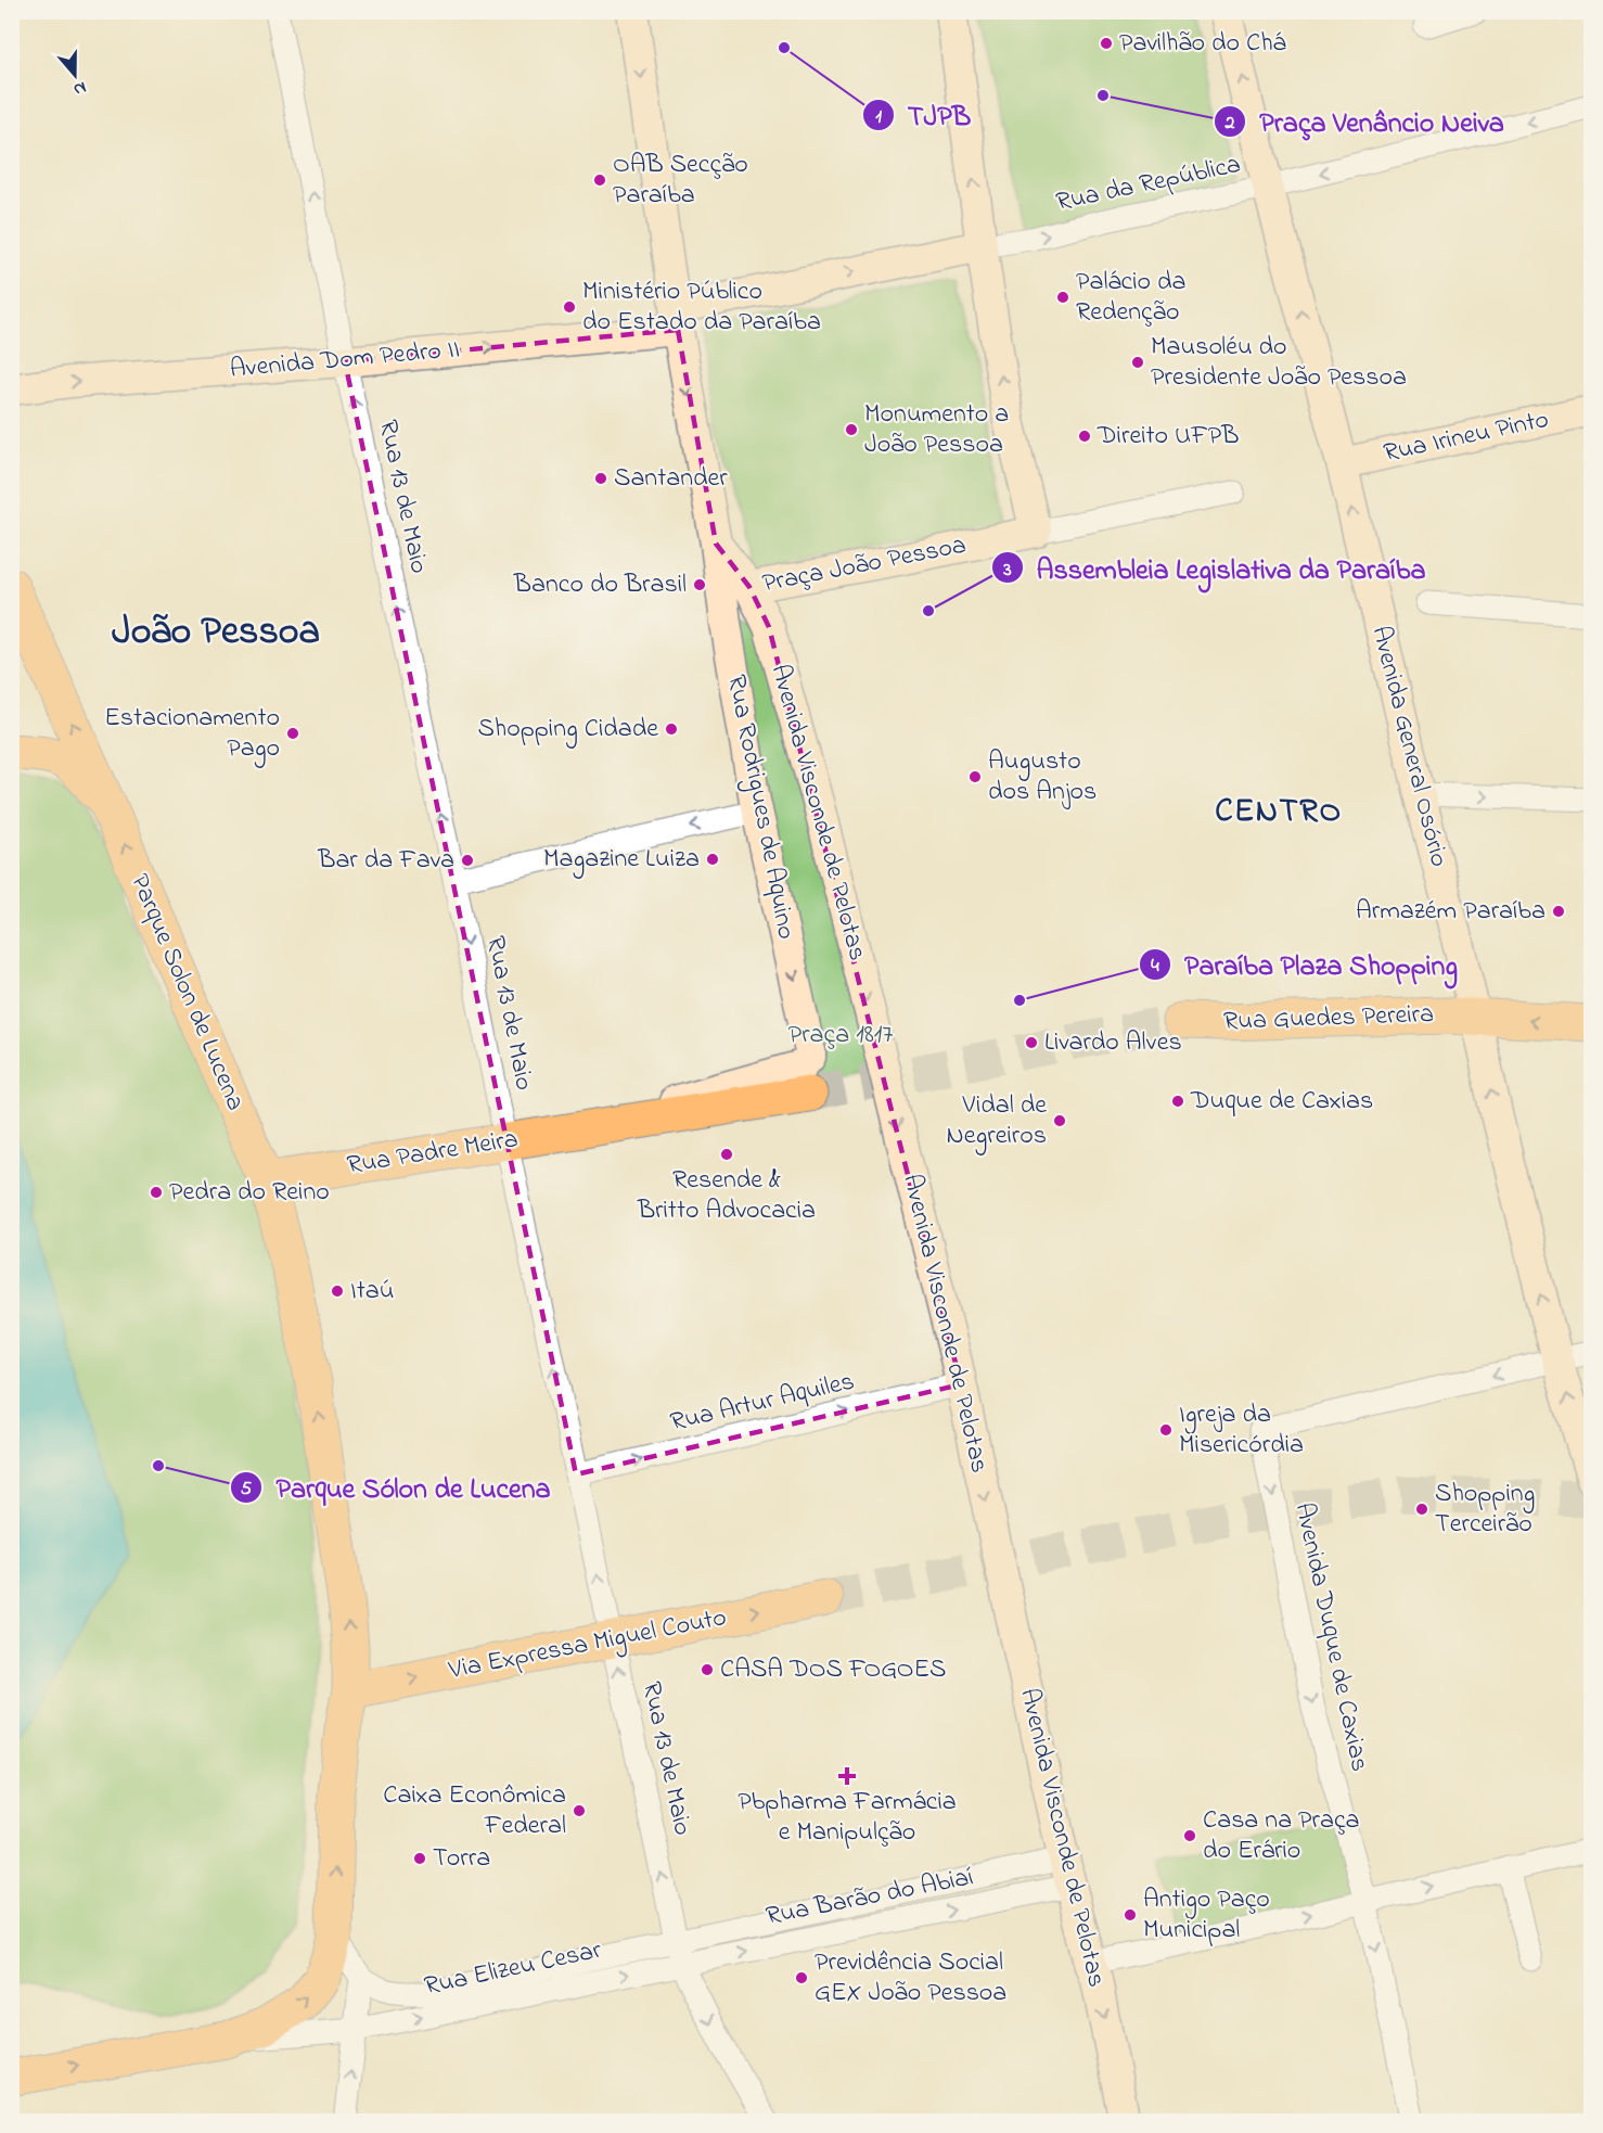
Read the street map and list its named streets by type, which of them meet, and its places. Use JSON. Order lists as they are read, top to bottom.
{
  "streets": {
    "main road": [
      "Parque Solon de Lucena",
      "Rua Guedes Pereira",
      "Rua Padre Meira",
      "Via Expressa Miguel Couto"
    ],
    "street": [
      "Rua da República",
      "Avenida Dom Pedro II",
      "Rua Irineu Pinto",
      "Rua 13 de Maio",
      "Praça João Pessoa",
      "Avenida General Osório",
      "Rua Rodrigues de Aquino",
      "Avenida Visconde de Pelotas",
      "Rua Artur Aquiles",
      "Avenida Duque de Caxias",
      "Rua Barão do Abiaí",
      "Rua Elizeu Cesar"
    ]
  },
  "crossings": [
    ["Rua da República", "Avenida General Osório"],
    ["Avenida Dom Pedro II", "Rua 13 de Maio"],
    ["Rua Irineu Pinto", "Avenida General Osório"],
    ["Rua 13 de Maio", "Rua Padre Meira"],
    ["Rua 13 de Maio", "Rua Artur Aquiles"],
    ["Rua 13 de Maio", "Via Expressa Miguel Couto"],
    ["Rua 13 de Maio", "Rua Barão do Abiaí"],
    ["Rua 13 de Maio", "Rua Elizeu Cesar"],
    ["Praça João Pessoa", "Avenida Visconde de Pelotas"],
    ["Avenida General Osório", "Rua Guedes Pereira"],
    ["Avenida General Osório", "Avenida Duque de Caxias"],
    ["Rua Rodrigues de Aquino", "Avenida Visconde de Pelotas"],
    ["Rua Rodrigues de Aquino", "Rua Padre Meira"],
    ["Avenida Visconde de Pelotas", "Rua Artur Aquiles"],
    ["Avenida Visconde de Pelotas", "Rua Barão do Abiaí"],
    ["Parque Solon de Lucena", "Rua Padre Meira"],
    ["Parque Solon de Lucena", "Via Expressa Miguel Couto"],
    ["Rua Barão do Abiaí", "Rua Elizeu Cesar"]
  ],
  "one_way": [
    "Avenida Dom Pedro II",
    "Avenida General Osório",
    "Rua Rodrigues de Aquino",
    "Avenida Visconde de Pelotas",
    "Parque Solon de Lucena",
    "Rua Artur Aquiles",
    "Via Expressa Miguel Couto"
  ],
  "districts": ["João Pessoa", "CENTRO"],
  "parks": ["Praça 1817"],
  "places": {
    "other": [
      "Pavilhão do Chá",
      "TJPB",
      "Praça Venâncio Neiva",
      "OAB Secção Paraíba",
      "Palácio da Redenção",
      "Ministério Público do Estado da Paraíba",
      "Mausoléu do Presidente João Pessoa",
      "Monumento a João Pessoa",
      "Direito UFPB",
      "Santander",
      "Banco do Brasil",
      "Assembleia Legislativa da Paraíba",
      "Shopping Cidade",
      "Estacionamento Pago",
      "Augusto dos Anjos",
      "Magazine Luiza",
      "Bar da Fava",
      "Armazém Paraíba",
      "Paraíba Plaza Shopping",
      "Livardo Alves",
      "Duque de Caxias",
      "Vidal de Negreiros",
      "Resende & Britto Advocacia",
      "Pedra do Reino",
      "Itaú",
      "Igreja da Misericórdia",
      "Parque Sólon de Lucena",
      "Shopping Terceirão",
      "CASA DOS FOGOES",
      "Caixa Econômica Federal",
      "Casa na Praça do Erário",
      "Torra",
      "Antigo Paço Municipal",
      "Previdência Social GEX João Pessoa"
    ],
    "health": ["Pbpharma Farmácia e Manipulção"]
  },
  "north": "bottom"
}
